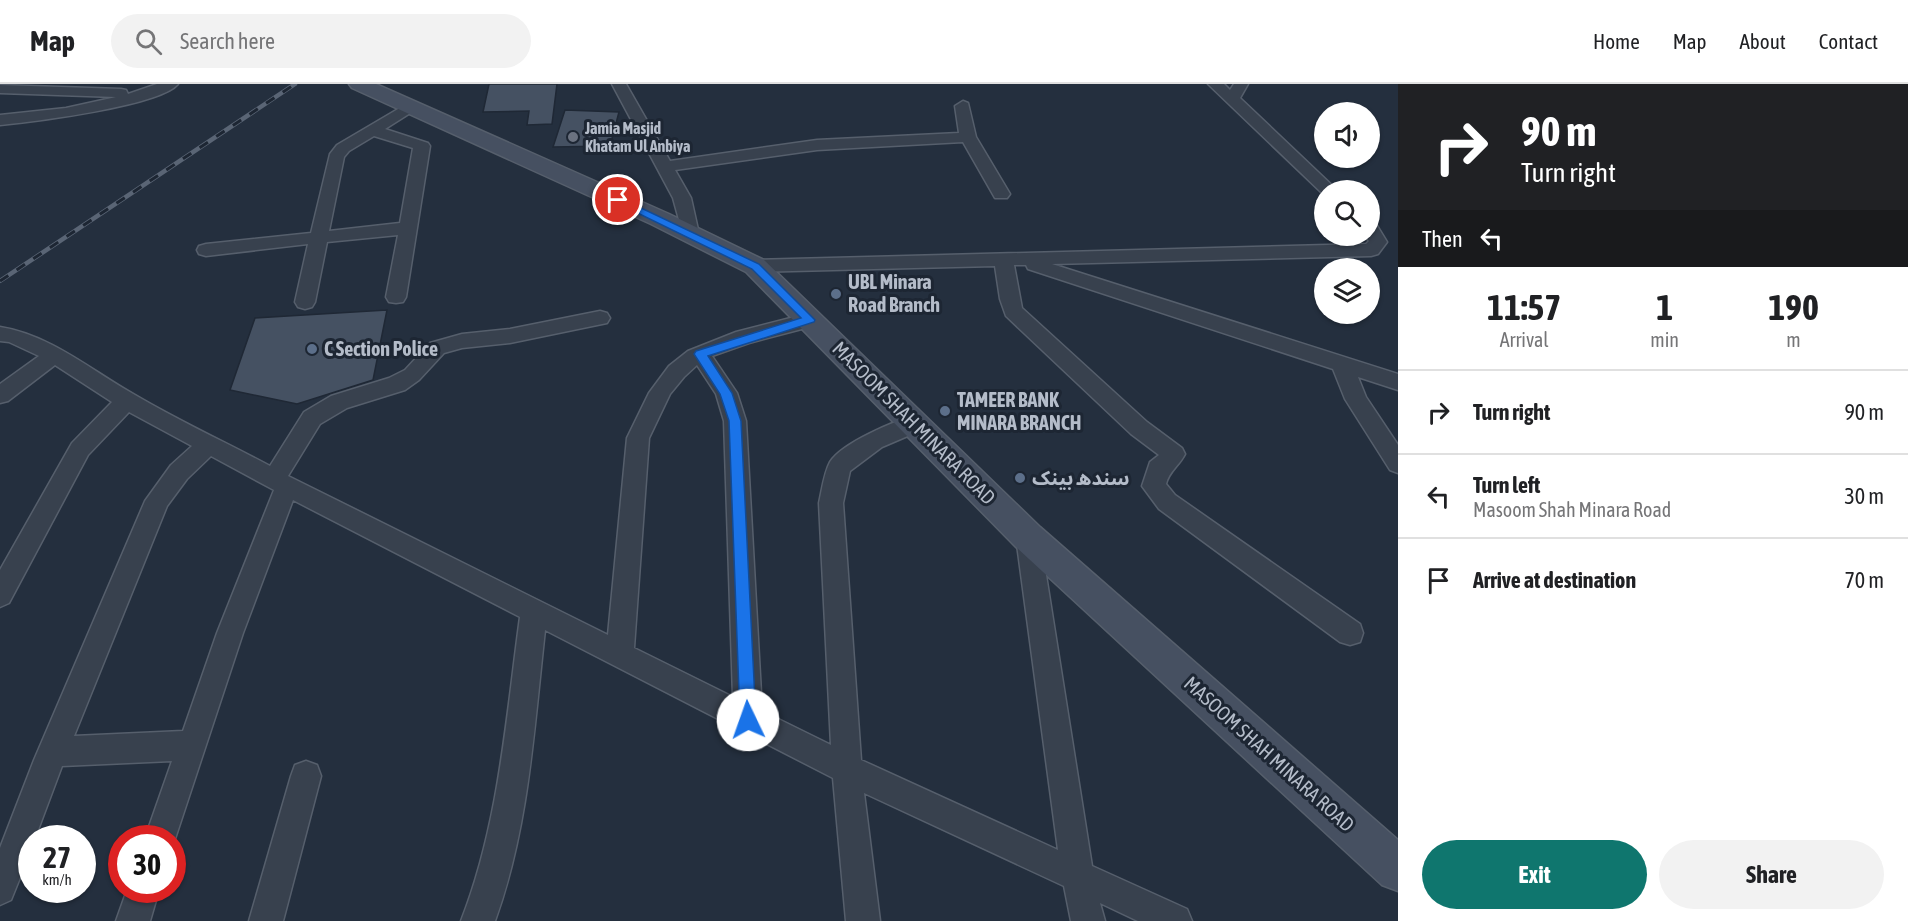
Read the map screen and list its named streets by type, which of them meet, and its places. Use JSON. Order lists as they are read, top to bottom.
{
  "streets": {
    "main road": ["MASOOM SHAH MINARA ROAD"]
  },
  "places": [
    "Jamia Masjid Khatam Ul Anbiya",
    "UBL Minara Road Branch",
    "C Section Police",
    "TAMEER BANK MINARA BRANCH",
    "سندھ بینک"
  ],
  "page": {
    "header": "Map",
    "search": "Search here",
    "nav": [
      "Home",
      "Map",
      "About",
      "Contact"
    ],
    "turn": ["90 m", "Turn right"],
    "then": "Then",
    "eta": [
      "11:57",
      "Arrival",
      "1",
      "min",
      "190",
      "m"
    ],
    "list": [
      {
        "name": "Turn right",
        "value": "90 m"
      },
      {
        "name": "Turn left",
        "note": "Masoom Shah Minara Road",
        "value": "30 m"
      },
      {
        "name": "Arrive at destination",
        "value": "70 m"
      }
    ],
    "speed": "27 km/h",
    "limit": "30",
    "buttons": ["Exit", "Share"]
  }
}
